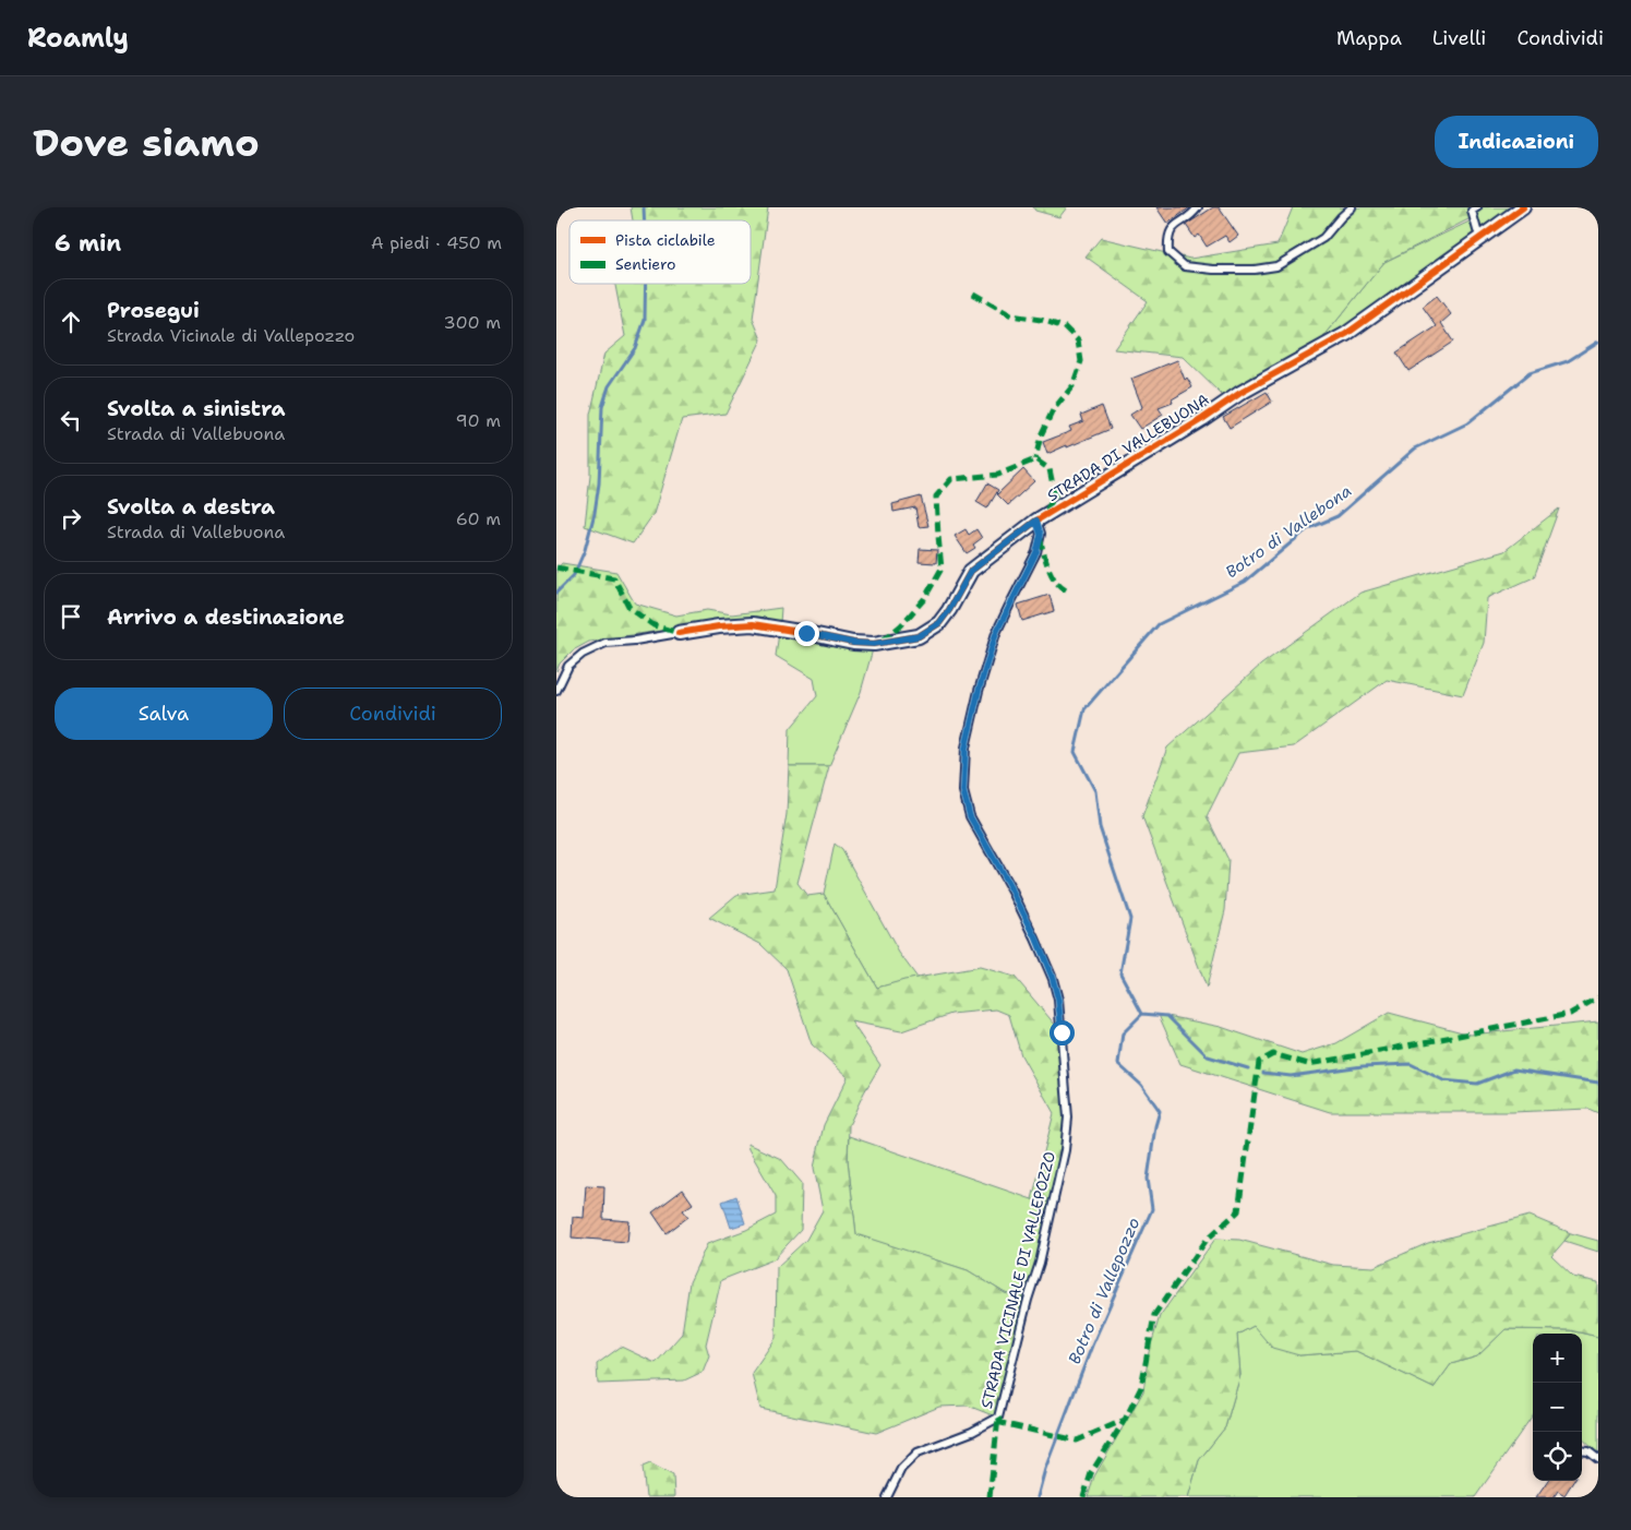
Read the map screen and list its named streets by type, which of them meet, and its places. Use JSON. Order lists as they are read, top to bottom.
{
  "streets": {
    "street": ["STRADA DI VALLEBUONA"],
    "lane": ["STRADA VICINALE DI VALLEPOZZO"]
  },
  "crossings": [
    ["STRADA DI VALLEBUONA", "STRADA VICINALE DI VALLEPOZZO"]
  ],
  "water": ["Botro di Vallebona", "Botro di Vallepozzo"],
  "legend": ["Pista ciclabile", "Sentiero"],
  "page": {
    "header": "Roamly",
    "nav": ["Mappa", "Livelli", "Condividi"],
    "buttons": [
      "Indicazioni",
      ["Salva", "Condividi"]
    ],
    "title": "Dove siamo",
    "heading": ["6 min", "A piedi · 450 m"],
    "list": [
      ["Prosegui", "Strada Vicinale di Vallepozzo", "300 m"],
      ["Svolta a sinistra", "Strada di Vallebuona", "90 m"],
      ["Svolta a destra", "Strada di Vallebuona", "60 m"],
      "Arrivo a destinazione"
    ],
    "map_buttons": ["+", "−"]
  }
}
